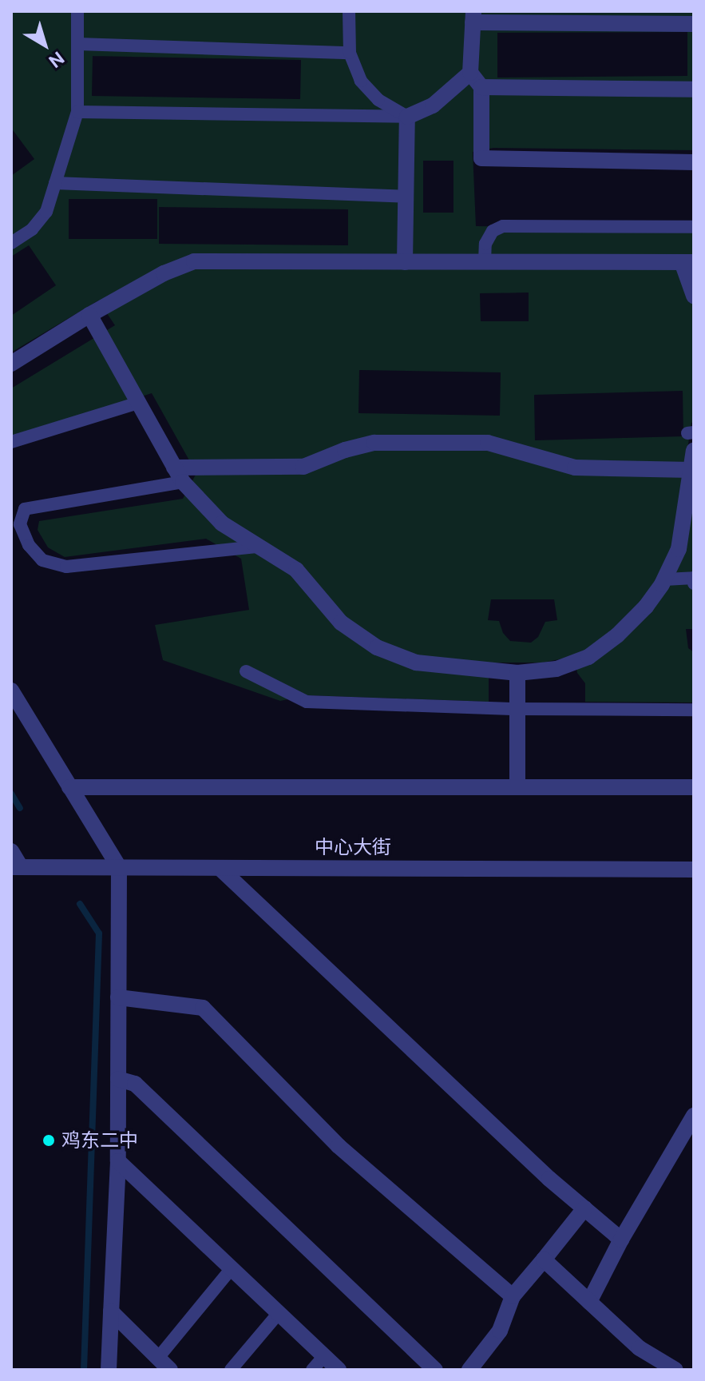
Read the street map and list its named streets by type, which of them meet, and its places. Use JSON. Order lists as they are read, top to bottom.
{
  "streets": {
    "street": ["中心大街"]
  },
  "places": ["鸡东二中"],
  "north": "bottom right"
}
